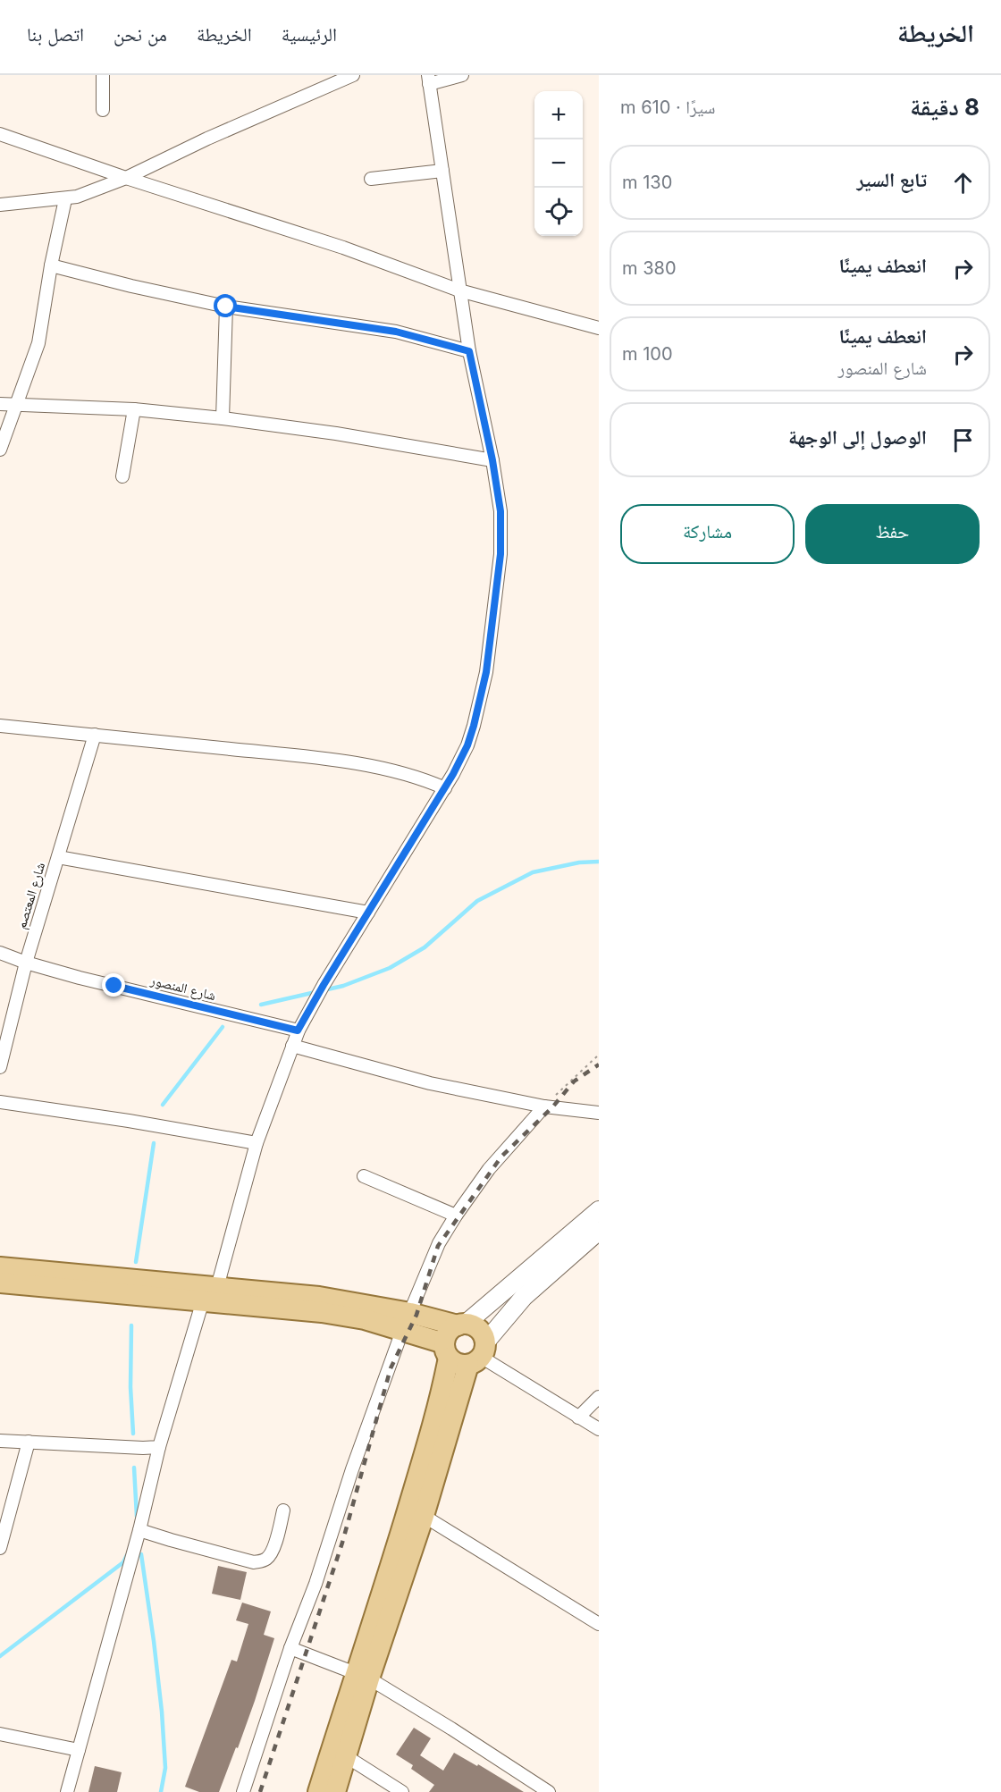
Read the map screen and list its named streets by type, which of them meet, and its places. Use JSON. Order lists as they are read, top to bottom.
{
  "streets": {
    "street": ["شارع المعتصم", "شارع المنصور"]
  },
  "crossings": [
    ["شارع المعتصم", "شارع المنصور"]
  ],
  "page": {
    "header": "الخريطة",
    "nav": [
      "الرئيسية",
      "الخريطة",
      "من نحن",
      "اتصل بنا"
    ],
    "heading": ["8 دقيقة", "سيرًا · 610 m"],
    "map_buttons": ["+", "−"],
    "list": [
      ["تابع السير", "130 m"],
      ["انعطف يمينًا", "380 m"],
      ["انعطف يمينًا", "شارع المنصور", "100 m"],
      "الوصول إلى الوجهة"
    ],
    "buttons": ["حفظ", "مشاركة"]
  }
}
